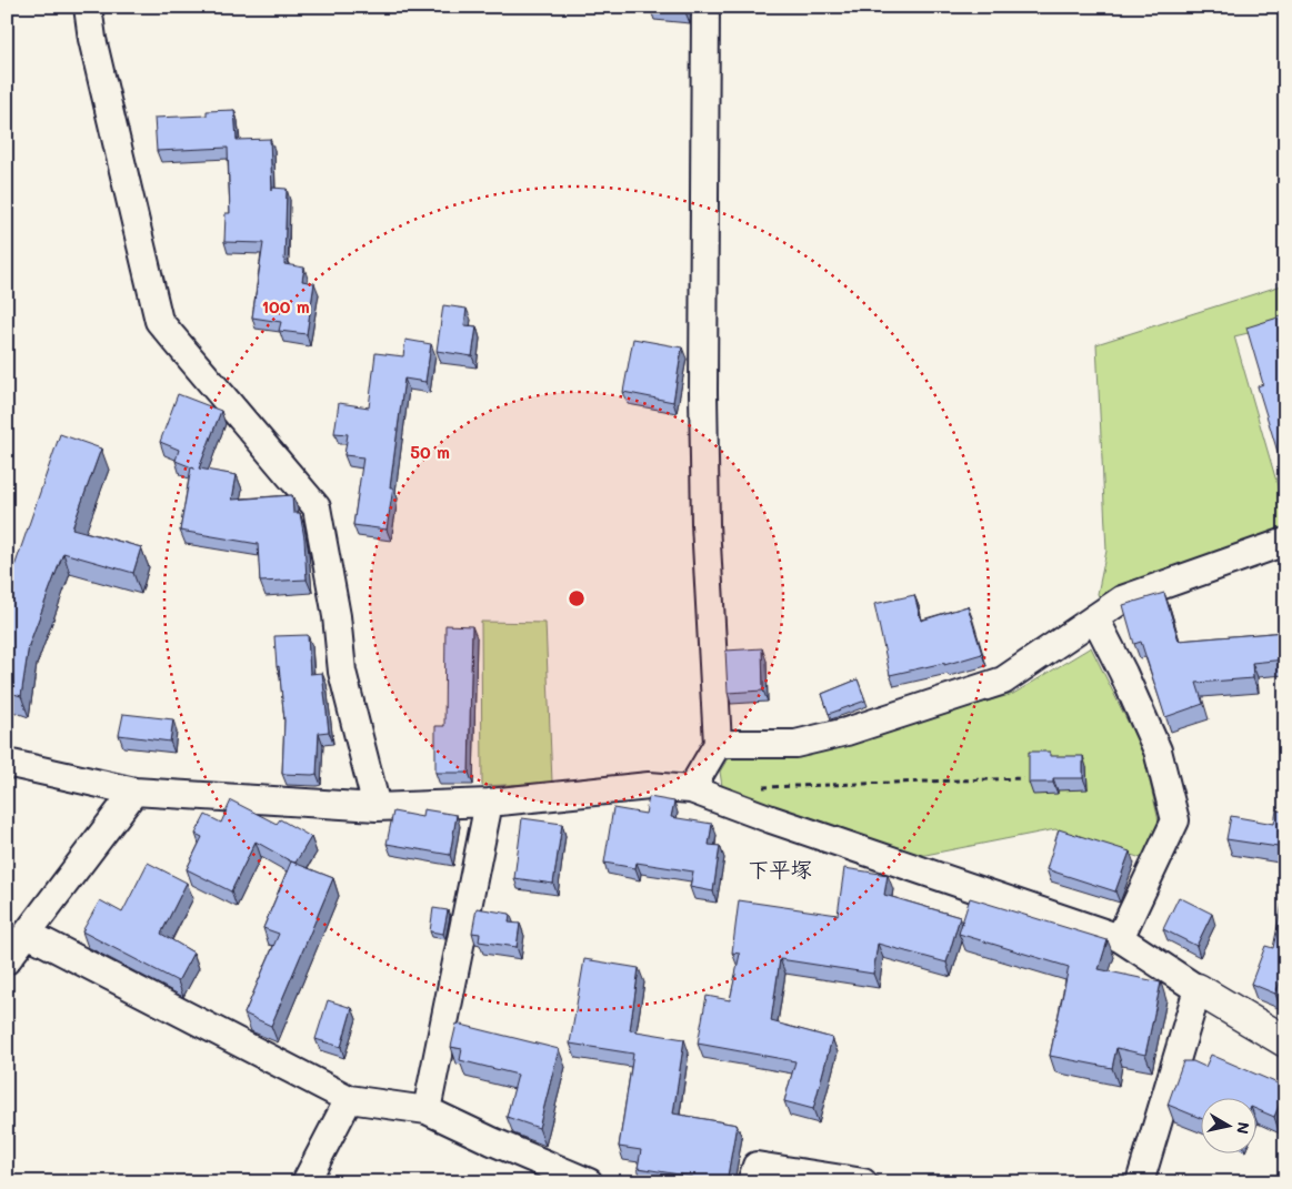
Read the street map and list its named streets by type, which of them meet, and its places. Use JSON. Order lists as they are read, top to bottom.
{
  "districts": ["下平塚"],
  "north": "right",
  "rings": ["100 m", "50 m"]
}
